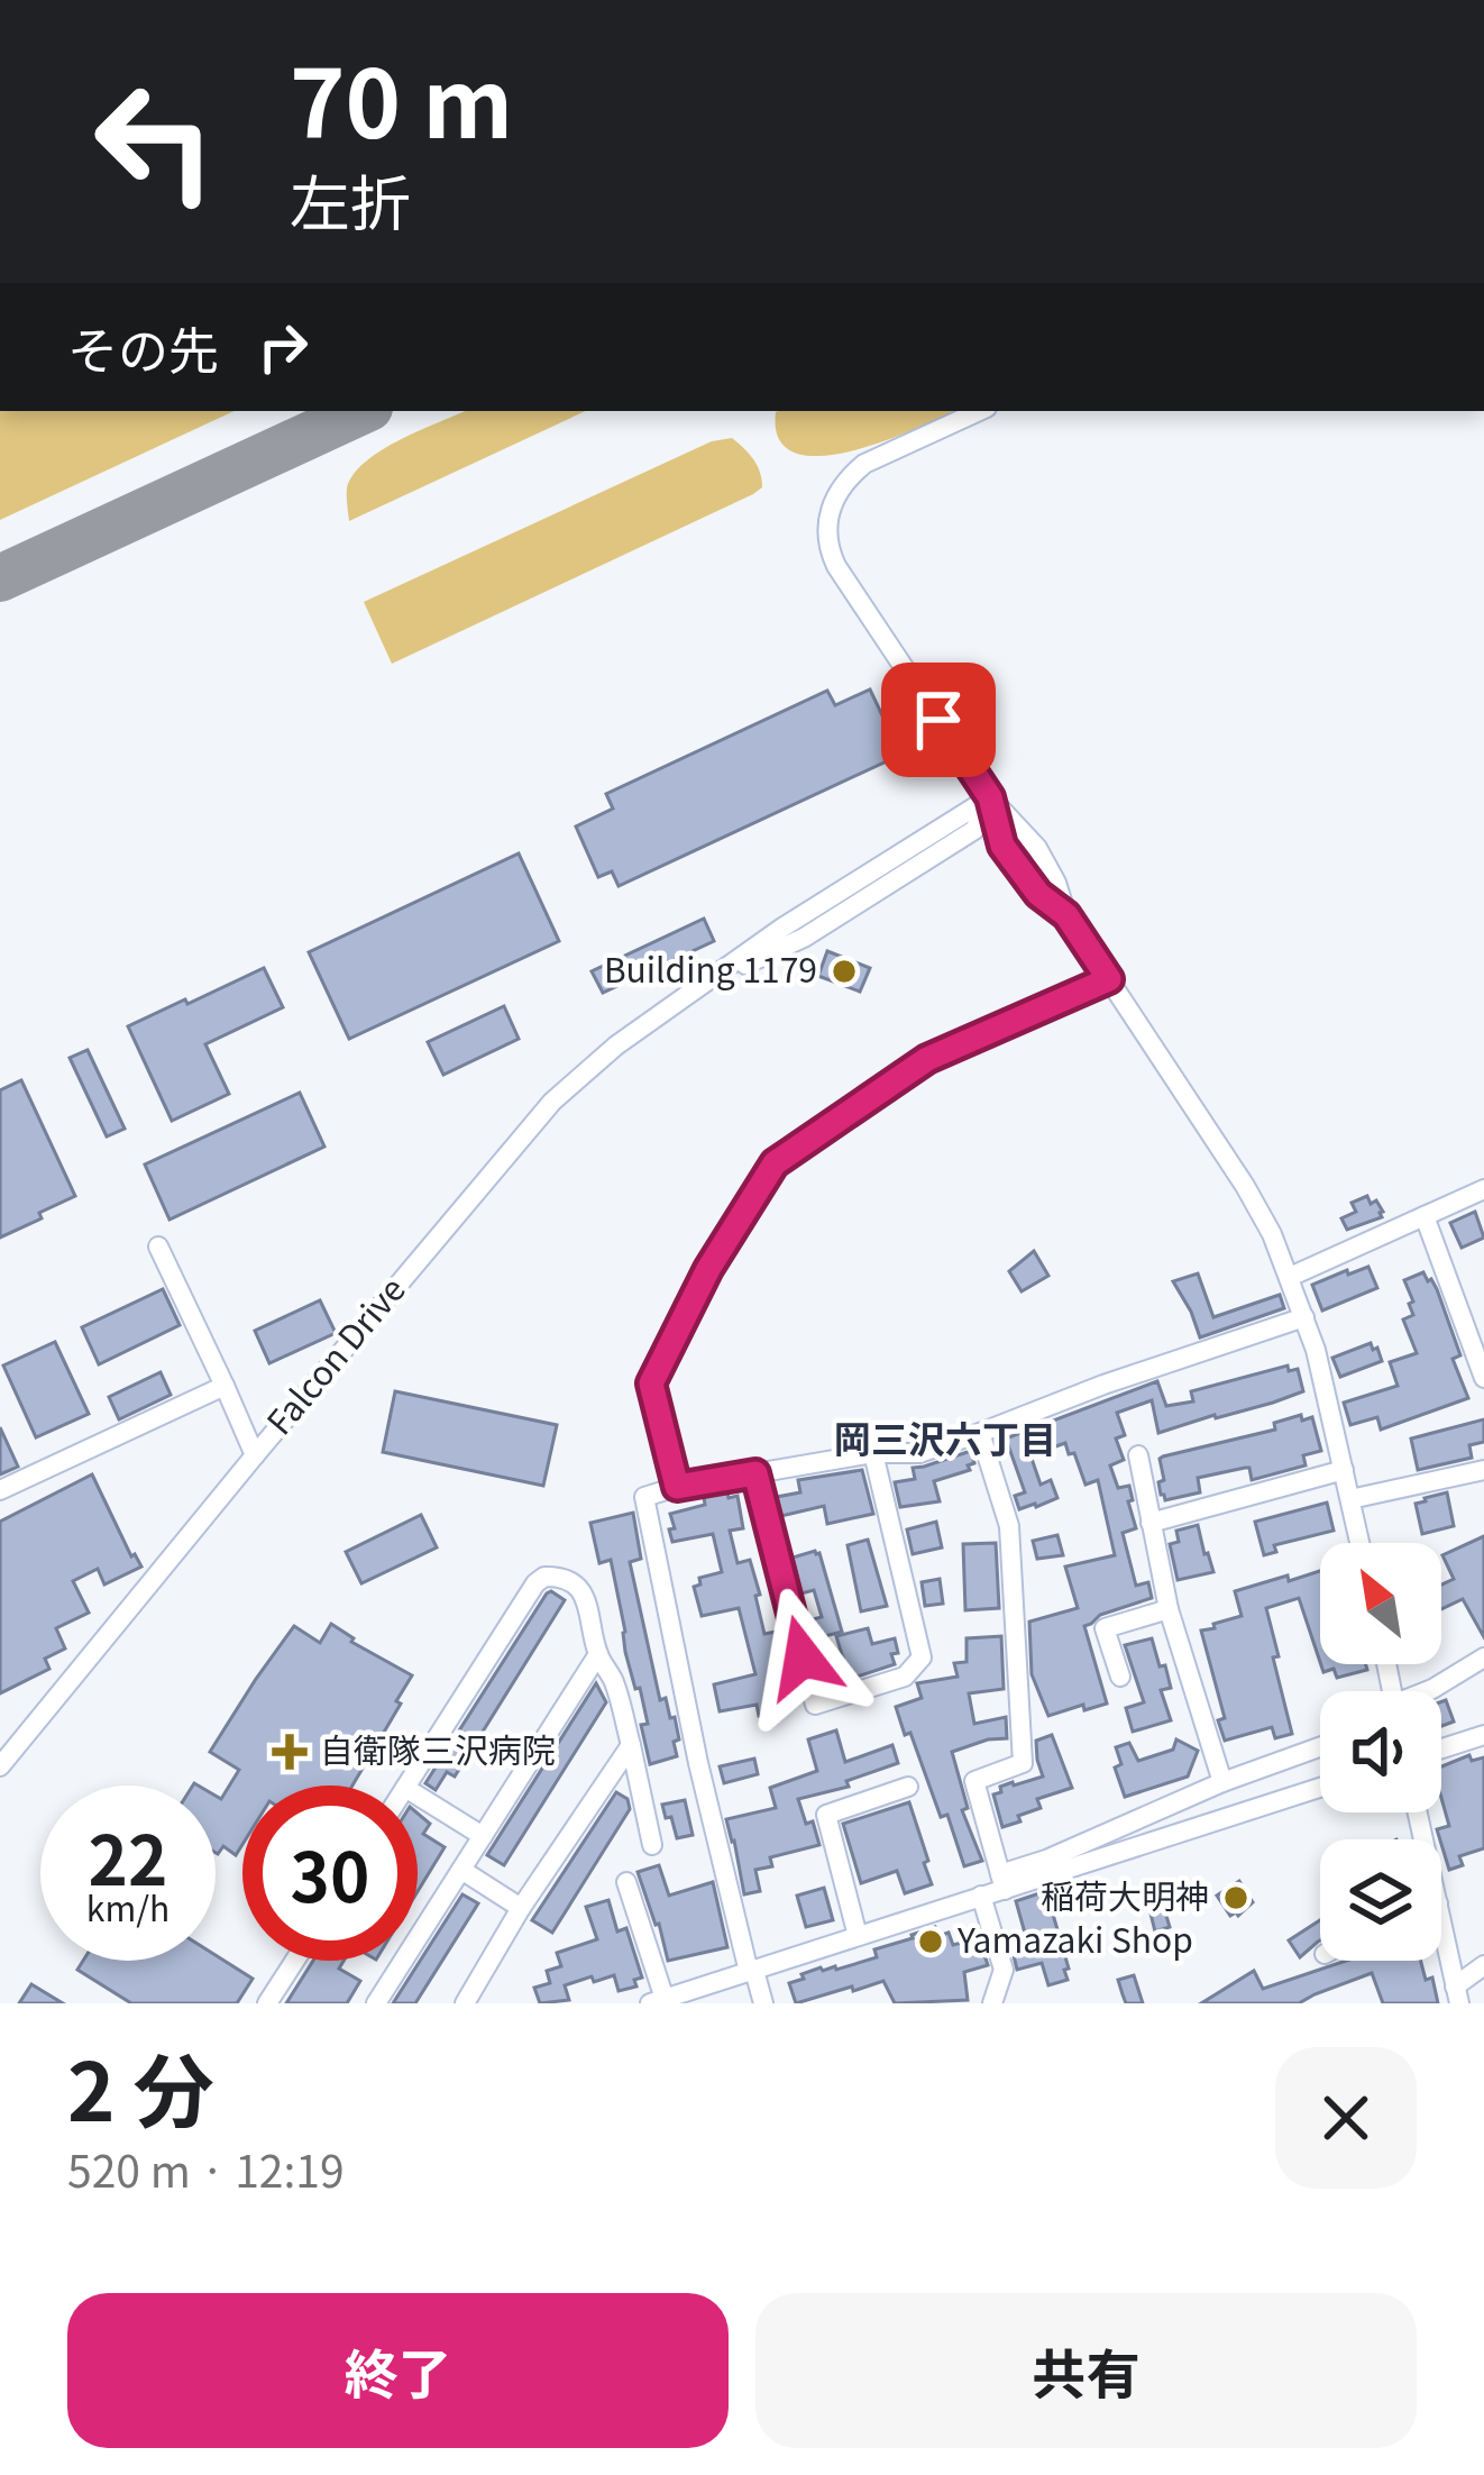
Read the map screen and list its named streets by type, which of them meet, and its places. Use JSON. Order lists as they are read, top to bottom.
{
  "streets": {
    "street": ["Falcon Drive"]
  },
  "districts": ["岡三沢六丁目"],
  "places": {
    "other": ["Building 1179", "稲荷大明神", "Yamazaki Shop"],
    "health": ["自衛隊三沢病院"]
  },
  "north": "top left",
  "page": {
    "turn": ["70 m", "左折"],
    "then": "その先",
    "speed": "22 km/h",
    "limit": "30",
    "heading": ["2 分", "520 m · 12:19"],
    "buttons": ["終了", "共有"]
  }
}
